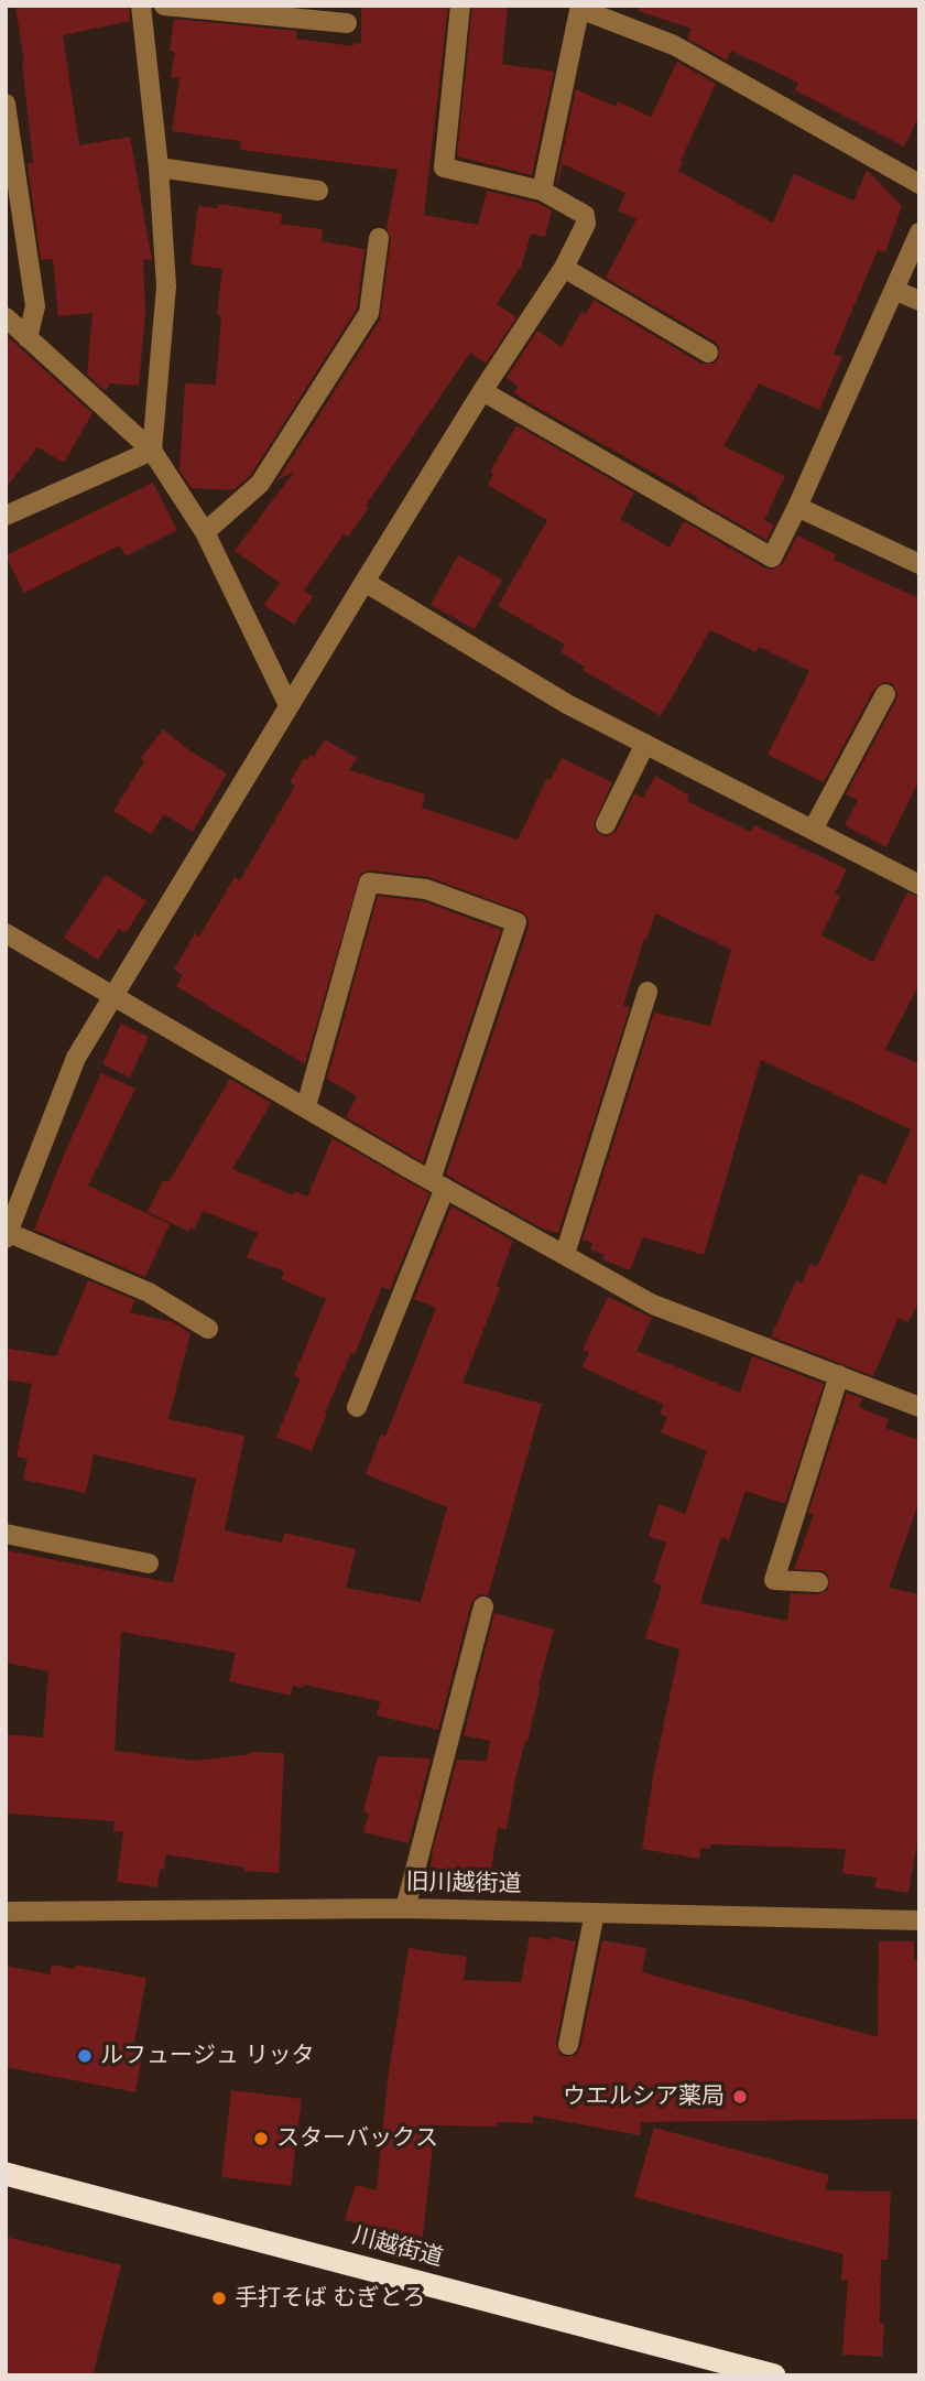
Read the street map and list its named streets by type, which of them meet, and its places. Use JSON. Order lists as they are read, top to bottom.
{
  "streets": {
    "highway": ["川越街道"],
    "street": ["旧川越街道"]
  },
  "places": [
    "ルフュージュ リッタ",
    "ウエルシア薬局",
    "スターバックス",
    "手打そば むぎとろ"
  ]
}
